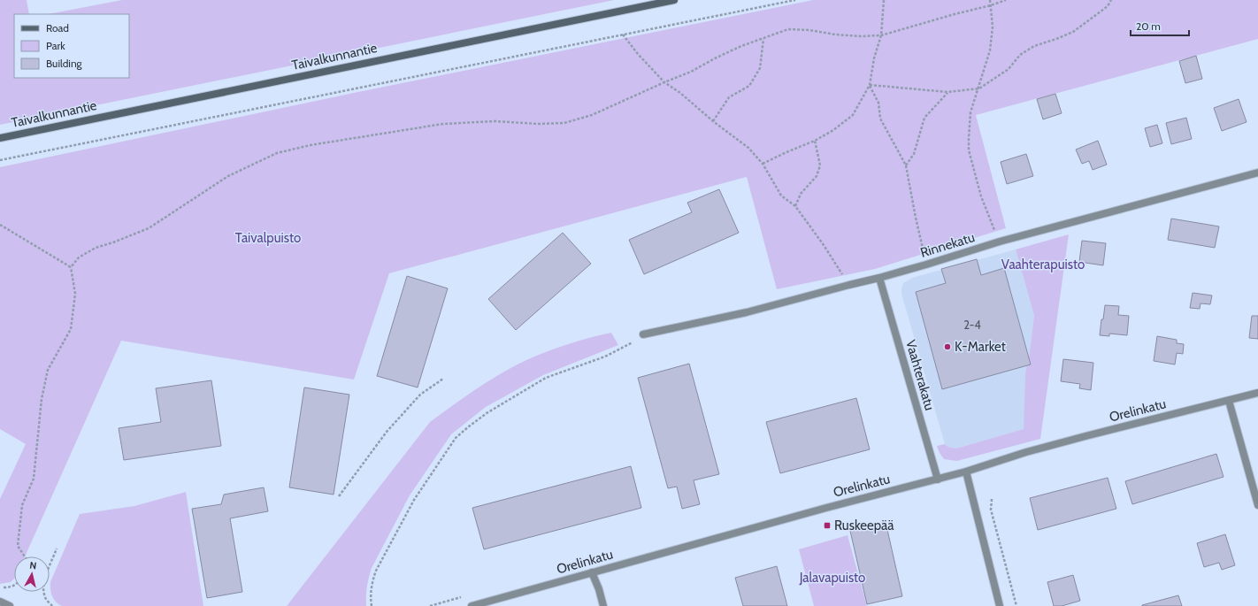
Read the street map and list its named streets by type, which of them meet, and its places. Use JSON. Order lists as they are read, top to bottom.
{
  "streets": {
    "main road": ["Taivalkunnantie"],
    "street": ["Rinnekatu", "Vaahterakatu", "Orelinkatu"]
  },
  "crossings": [
    ["Rinnekatu", "Vaahterakatu"],
    ["Vaahterakatu", "Orelinkatu"]
  ],
  "parks": ["Taivalpuisto", "Vaahterapuisto", "Jalavapuisto"],
  "places": {
    "other": ["K-Market"],
    "transit": ["Ruskeepää"]
  },
  "house_numbers": ["2-4"],
  "legend": ["Road", "Park", "Building"],
  "scale_bar": "20 m",
  "north": "top"
}
